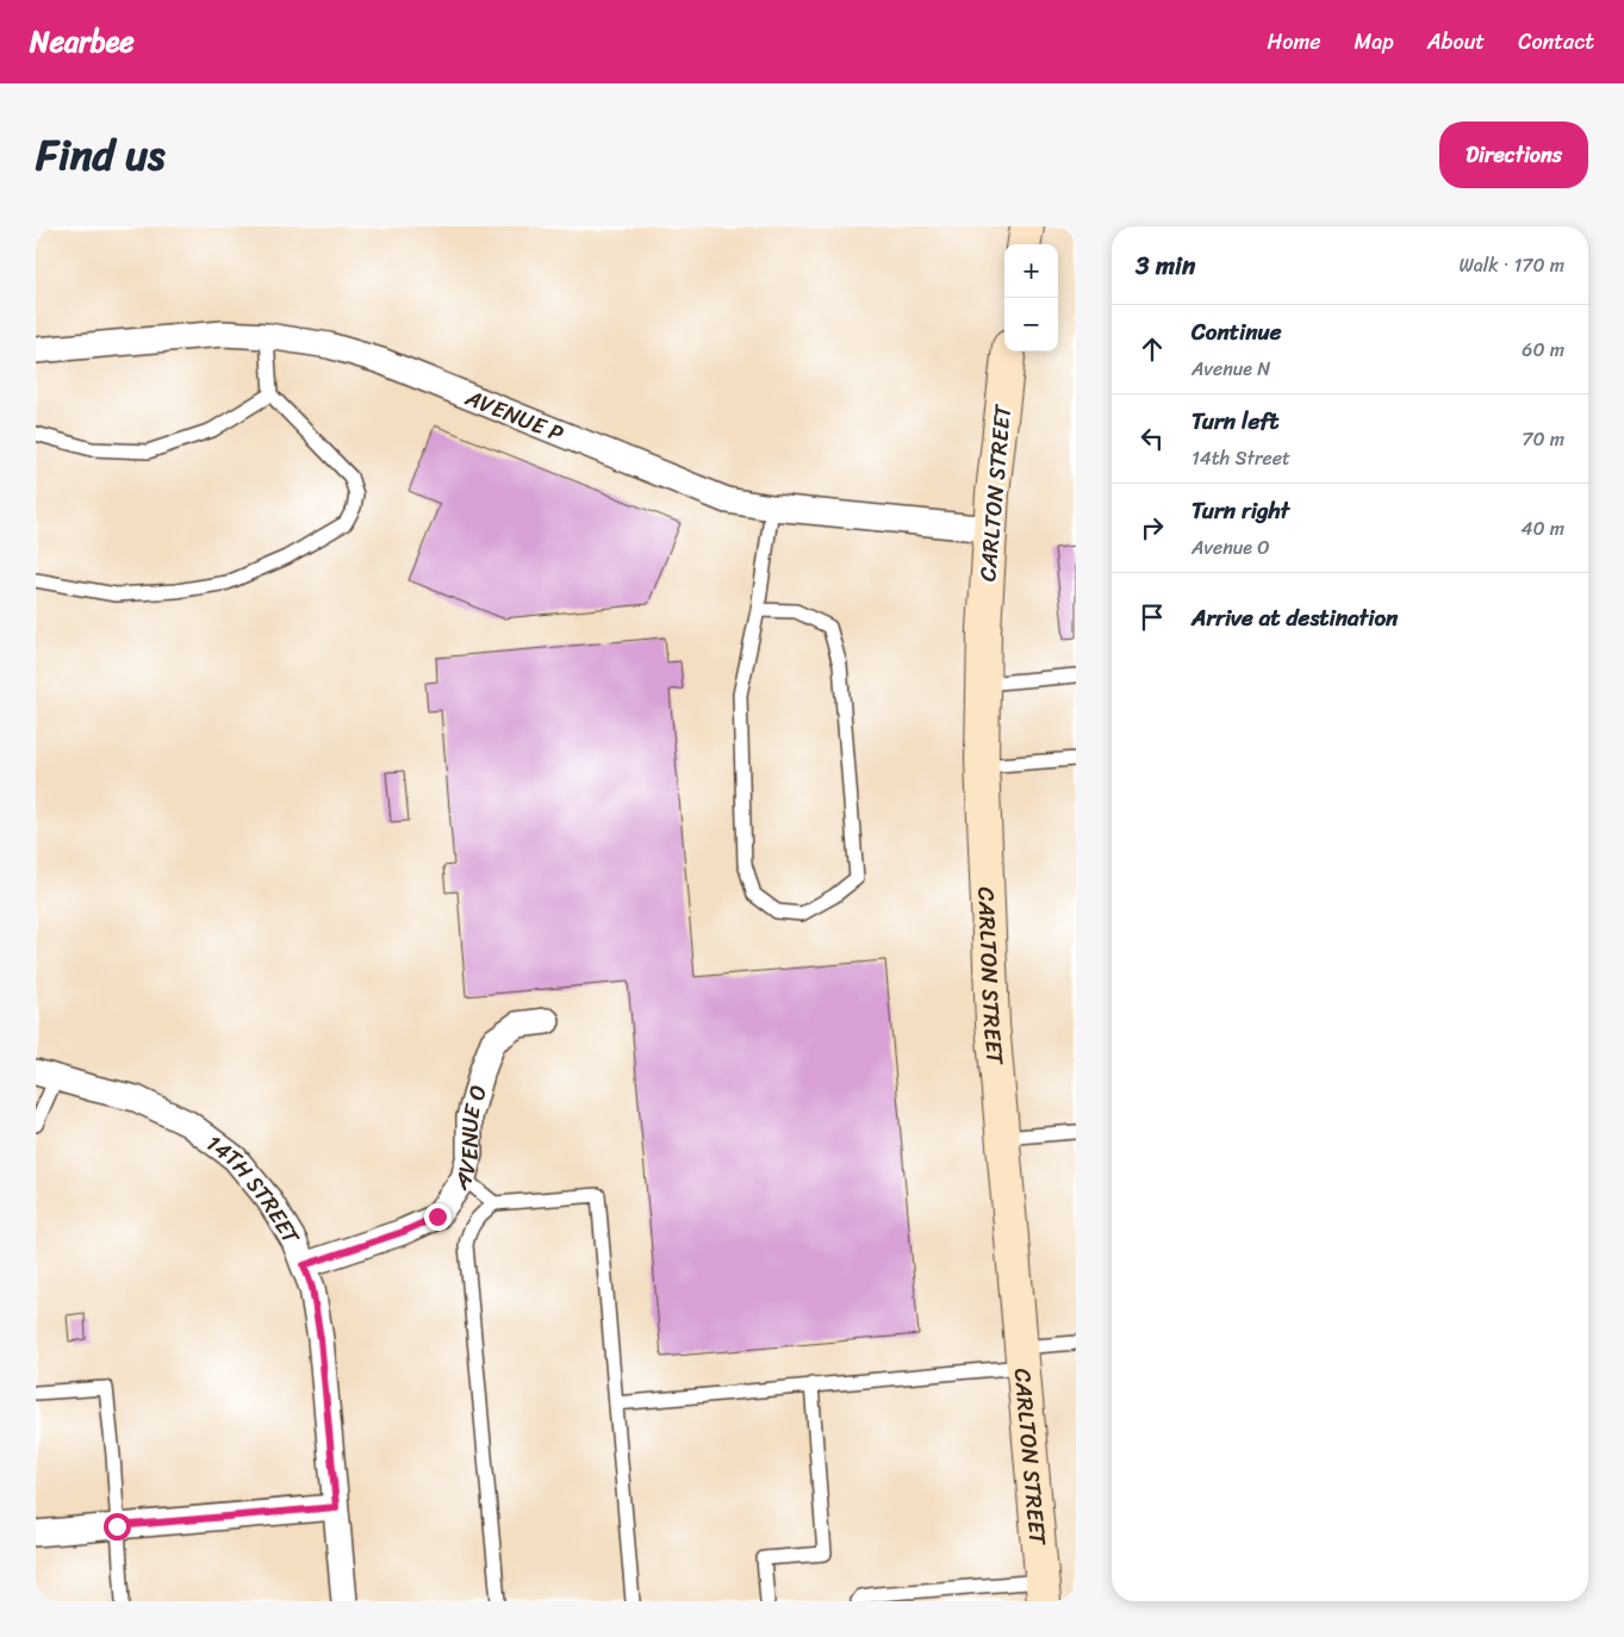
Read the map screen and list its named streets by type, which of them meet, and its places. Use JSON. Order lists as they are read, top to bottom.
{
  "streets": {
    "street": [
      "AVENUE P",
      "CARLTON STREET",
      "AVENUE O",
      "14TH STREET"
    ]
  },
  "crossings": [
    ["AVENUE P", "CARLTON STREET"],
    ["AVENUE O", "14TH STREET"]
  ],
  "page": {
    "header": "Nearbee",
    "nav": [
      "Home",
      "Map",
      "About",
      "Contact"
    ],
    "title": "Find us",
    "buttons": "Directions",
    "heading": ["3 min", "Walk · 170 m"],
    "map_buttons": ["+", "−"],
    "list": [
      ["Continue", "Avenue N", "60 m"],
      ["Turn left", "14th Street", "70 m"],
      ["Turn right", "Avenue O", "40 m"],
      "Arrive at destination"
    ]
  }
}
